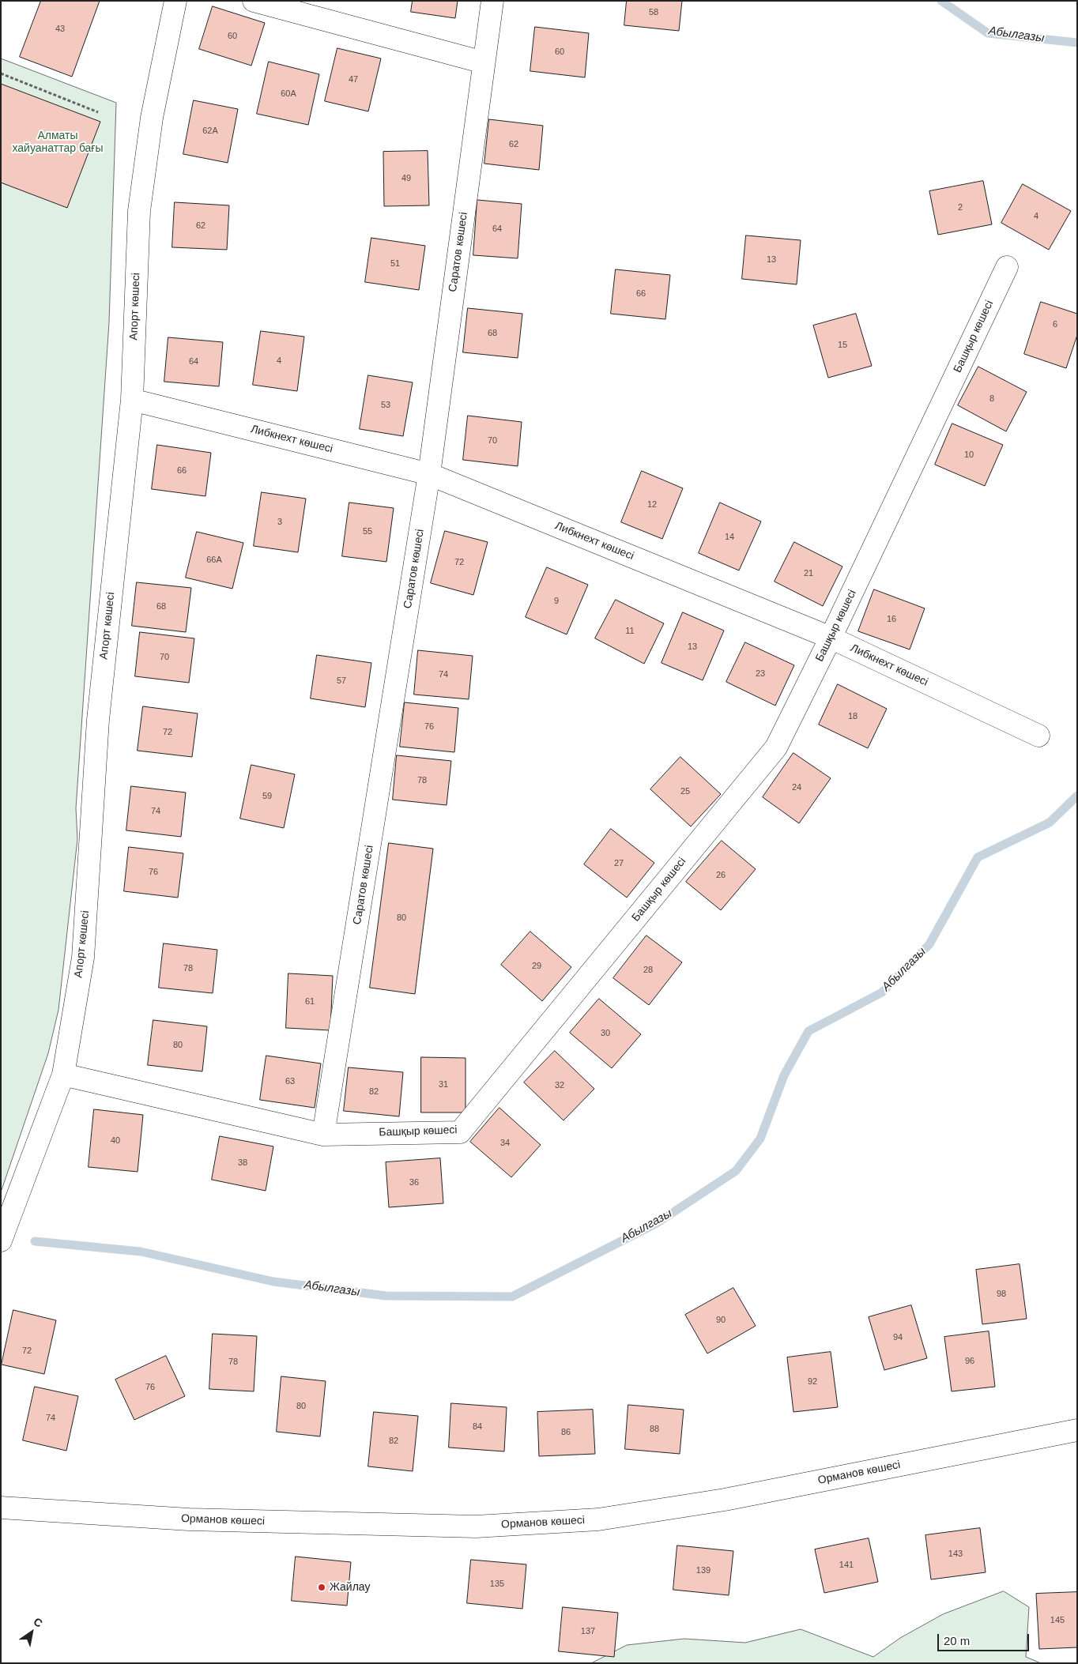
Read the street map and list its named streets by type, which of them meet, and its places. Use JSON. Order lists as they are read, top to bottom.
{
  "streets": {
    "street": [
      "Саратов көшесі",
      "Апорт көшесі",
      "Башқыр көшесі",
      "Либкнехт көшесі",
      "Орманов көшесі"
    ]
  },
  "crossings": [
    ["Саратов көшесі", "Башқыр көшесі"],
    ["Саратов көшесі", "Либкнехт көшесі"],
    ["Апорт көшесі", "Башқыр көшесі"],
    ["Апорт көшесі", "Либкнехт көшесі"],
    ["Башқыр көшесі", "Либкнехт көшесі"]
  ],
  "water": ["Абылгазы"],
  "parks": ["Алматы хайуанаттар бағы"],
  "places": ["Жайлау"],
  "house_numbers": [
    "58",
    "43",
    "60",
    "60",
    "47",
    "60А",
    "62А",
    "62",
    "49",
    "2",
    "4",
    "62",
    "64",
    "13",
    "51",
    "66",
    "6",
    "68",
    "15",
    "4",
    "64",
    "8",
    "53",
    "70",
    "10",
    "66",
    "12",
    "3",
    "55",
    "14",
    "66А",
    "72",
    "21",
    "9",
    "68",
    "16",
    "11",
    "13",
    "70",
    "23",
    "74",
    "57",
    "18",
    "76",
    "72",
    "78",
    "24",
    "25",
    "59",
    "74",
    "27",
    "76",
    "26",
    "80",
    "29",
    "78",
    "28",
    "61",
    "30",
    "80",
    "63",
    "31",
    "32",
    "82",
    "40",
    "34",
    "38",
    "36",
    "98",
    "90",
    "94",
    "72",
    "96",
    "78",
    "92",
    "76",
    "80",
    "74",
    "84",
    "88",
    "86",
    "82",
    "143",
    "141",
    "139",
    "135",
    "145",
    "137"
  ],
  "scale_bar": "20 m",
  "north": "top right"
}
